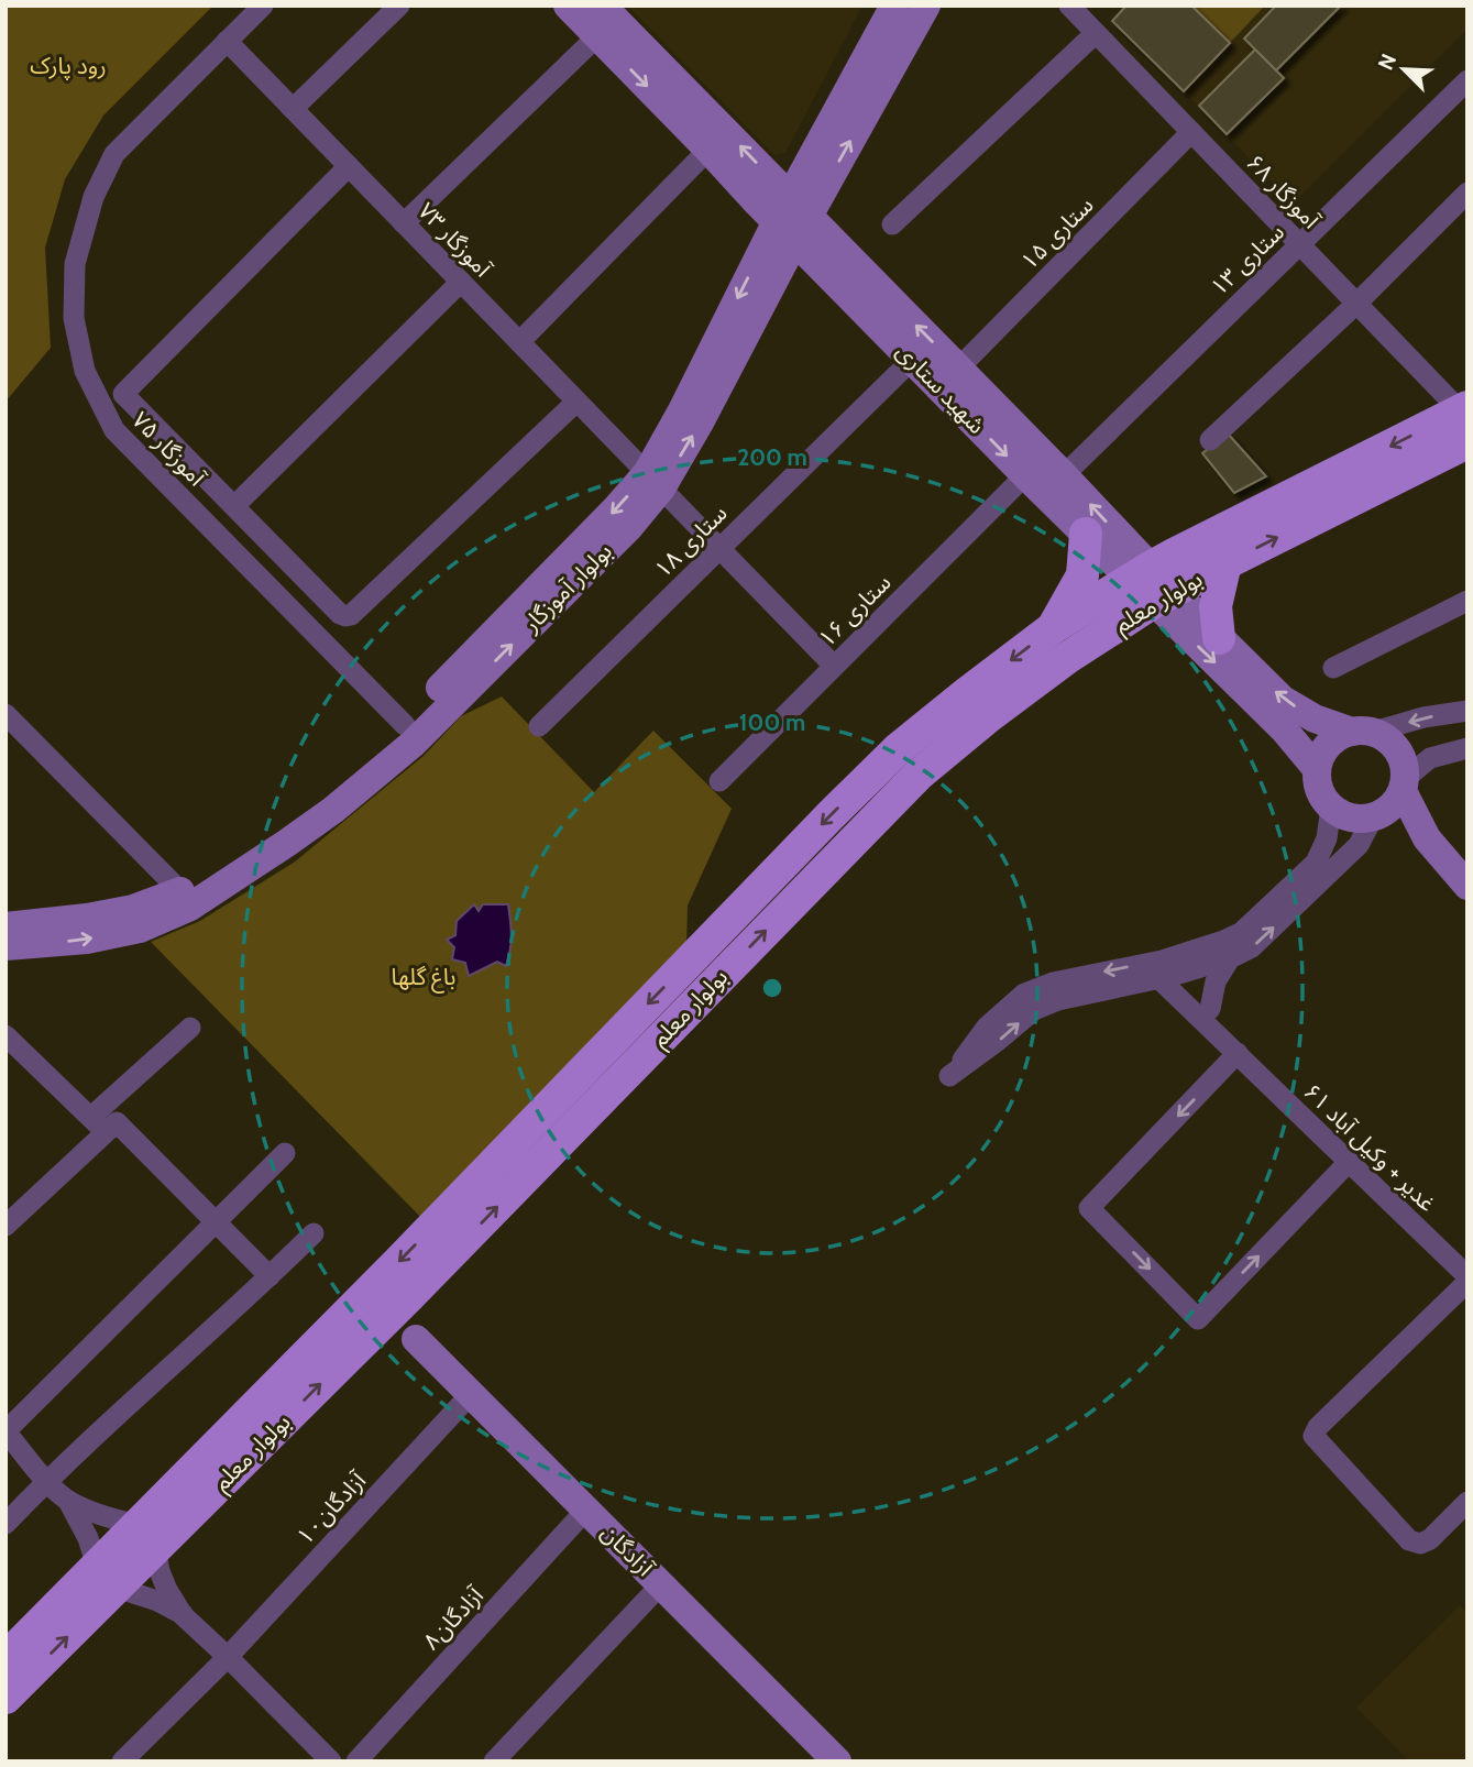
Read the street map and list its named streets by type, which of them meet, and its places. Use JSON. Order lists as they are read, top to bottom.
{
  "streets": {
    "main road": [
      "شهید ستاری",
      "بولوار آموزگار",
      "بولوار معلم",
      "آزادگان"
    ],
    "street": [
      "آموزگار ۶۸",
      "ستاری ۱۵",
      "۷۳ آموزگار",
      "ستاری ۱۳",
      "آموزگار ۷۵",
      "ستاری ۱۸",
      "ستاری ۱۶",
      "غدیر + وکیل آباد ۶۱",
      "آزادگان۱۰",
      "آزادگان۸"
    ]
  },
  "crossings": [
    ["آموزگار ۶۸", "ستاری ۱۵"],
    ["آموزگار ۶۸", "ستاری ۱۳"],
    ["آموزگار ۶۸", "بولوار معلم"],
    ["ستاری ۱۵", "شهید ستاری"],
    ["۷۳ آموزگار", "آموزگار ۷۵"],
    ["۷۳ آموزگار", "ستاری ۱۸"],
    ["۷۳ آموزگار", "بولوار آموزگار"],
    ["۷۳ آموزگار", "ستاری ۱۶"],
    ["ستاری ۱۳", "شهید ستاری"],
    ["شهید ستاری", "ستاری ۱۸"],
    ["شهید ستاری", "بولوار آموزگار"],
    ["شهید ستاری", "بولوار معلم"],
    ["شهید ستاری", "ستاری ۱۶"],
    ["آموزگار ۷۵", "بولوار آموزگار"],
    ["آزادگان۱۰", "آزادگان"],
    ["آزادگان", "آزادگان۸"]
  ],
  "parks": ["رود پارک", "باغ گلها"],
  "north": "top left",
  "rings": ["200 m", "100 m"]
}
